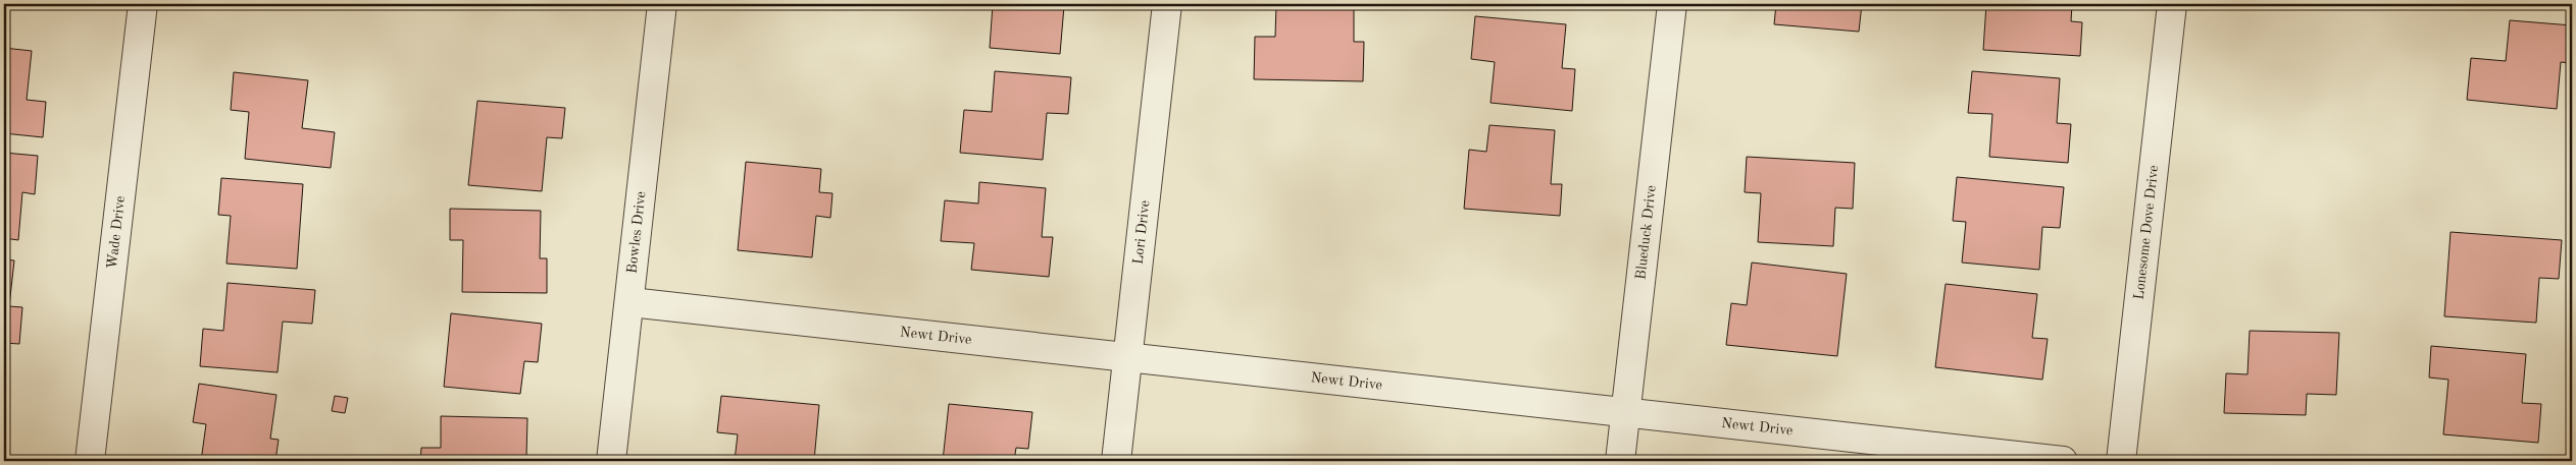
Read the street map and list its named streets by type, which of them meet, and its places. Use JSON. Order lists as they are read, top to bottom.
{
  "streets": {
    "street": [
      "Wade Drive",
      "Lonesome Dove Drive",
      "Bowles Drive",
      "Lori Drive",
      "Blueduck Drive",
      "Newt Drive"
    ]
  },
  "crossings": [
    ["Bowles Drive", "Newt Drive"],
    ["Lori Drive", "Newt Drive"],
    ["Blueduck Drive", "Newt Drive"]
  ]
}
